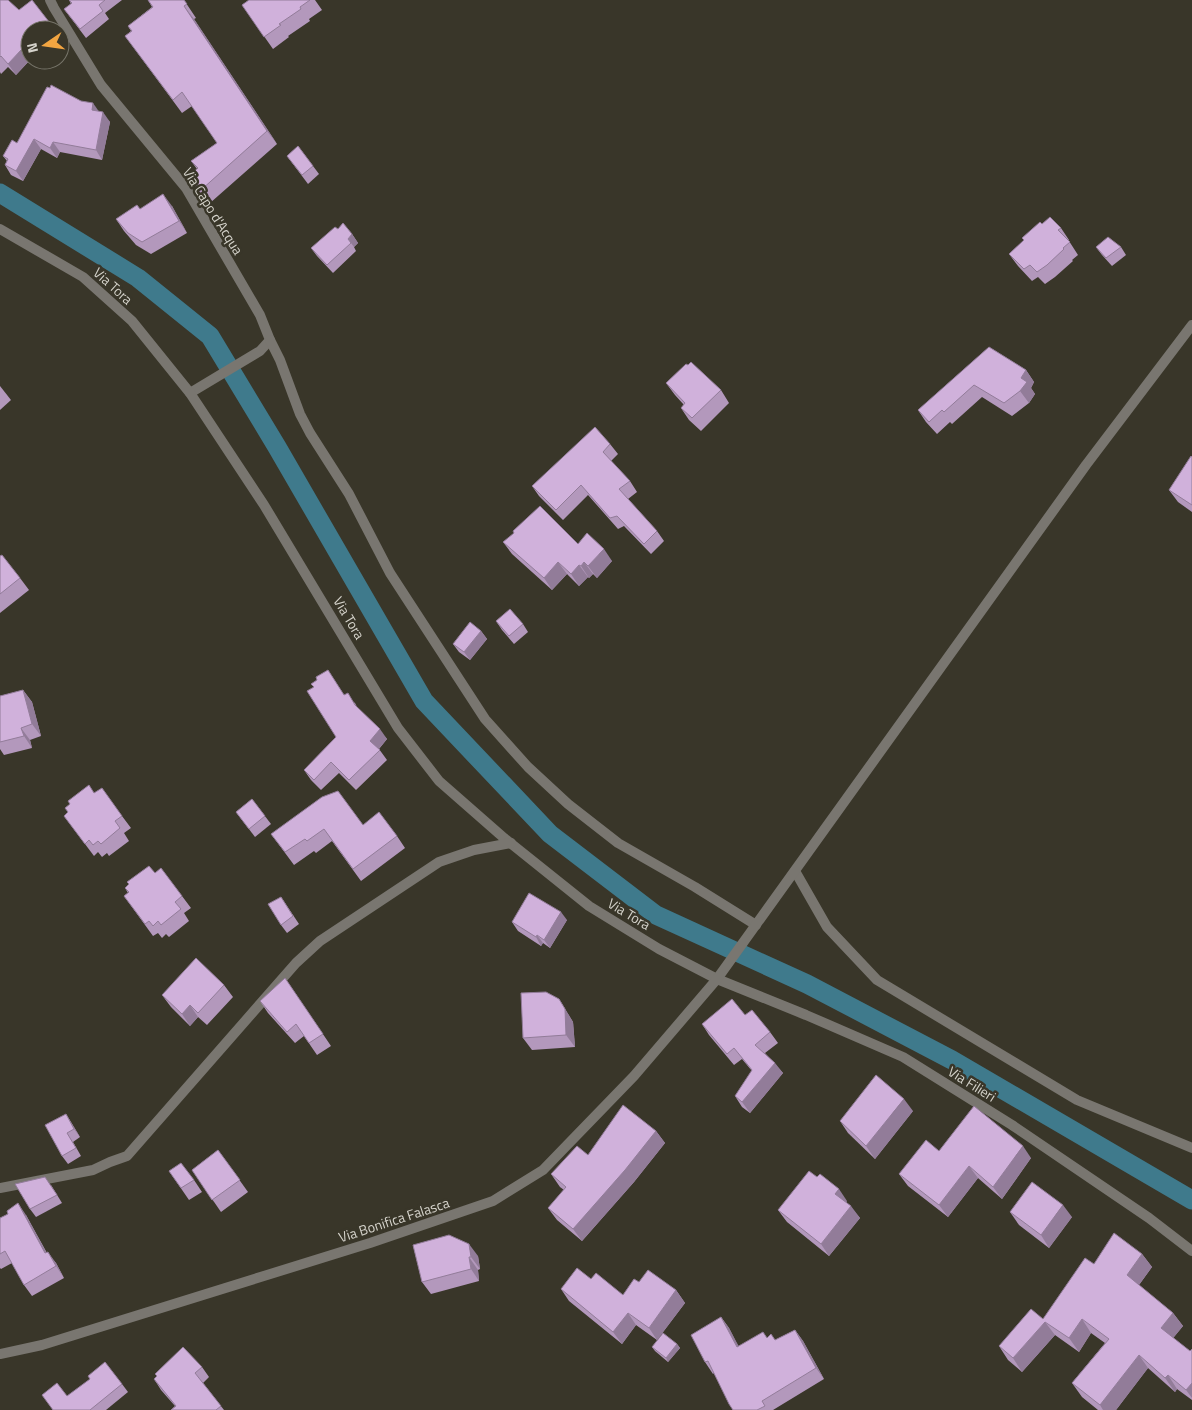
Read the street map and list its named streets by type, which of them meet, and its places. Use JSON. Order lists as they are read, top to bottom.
{
  "streets": {
    "street": [
      "Via Capo d'Acqua",
      "Via Tora",
      "Via Filieri",
      "Via Bonifica Falasca"
    ]
  },
  "crossings": [
    ["Via Capo d'Acqua", "Via Bonifica Falasca"],
    ["Via Tora", "Via Filieri"],
    ["Via Tora", "Via Bonifica Falasca"],
    ["Via Filieri", "Via Bonifica Falasca"]
  ],
  "north": "left"
}
